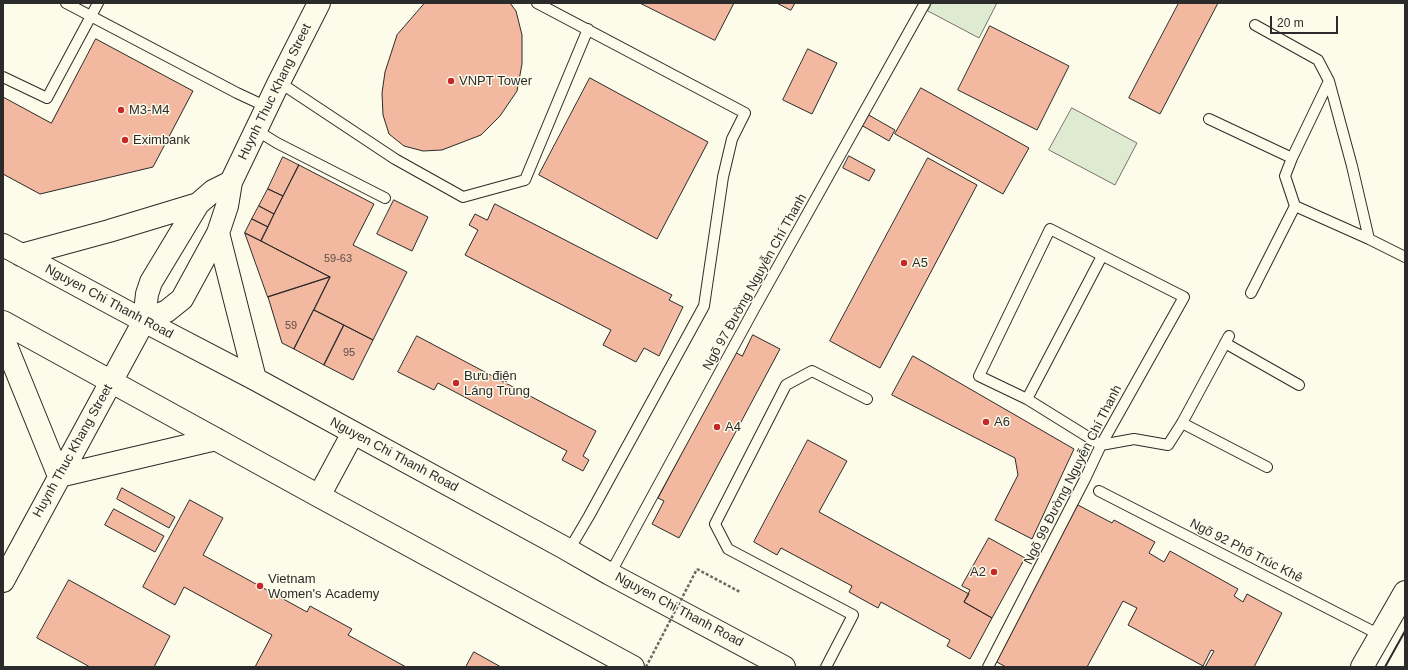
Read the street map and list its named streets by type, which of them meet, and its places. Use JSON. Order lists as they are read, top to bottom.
{
  "streets": {
    "main road": ["Huynh Thuc Khang Street", "Nguyen Chi Thanh Road"],
    "lane": ["Ngõ 97 Đường Nguyễn Chí Thanh", "Ngõ 99 Đường Nguyễn Chí Thanh", "Ngõ 92 Phố Trúc Khê"]
  },
  "crossings": [
    ["Huynh Thuc Khang Street", "Nguyen Chi Thanh Road"],
    ["Ngõ 97 Đường Nguyễn Chí Thanh", "Nguyen Chi Thanh Road"]
  ],
  "places": [
    "VNPT Tower",
    "M3-M4",
    "Eximbank",
    "A5",
    "Bưu điện Láng Trung",
    "A6",
    "A4",
    "A2",
    "Vietnam Women's Academy"
  ],
  "house_numbers": ["59-63", "59", "95"],
  "scale_bar": "20 m"
}
